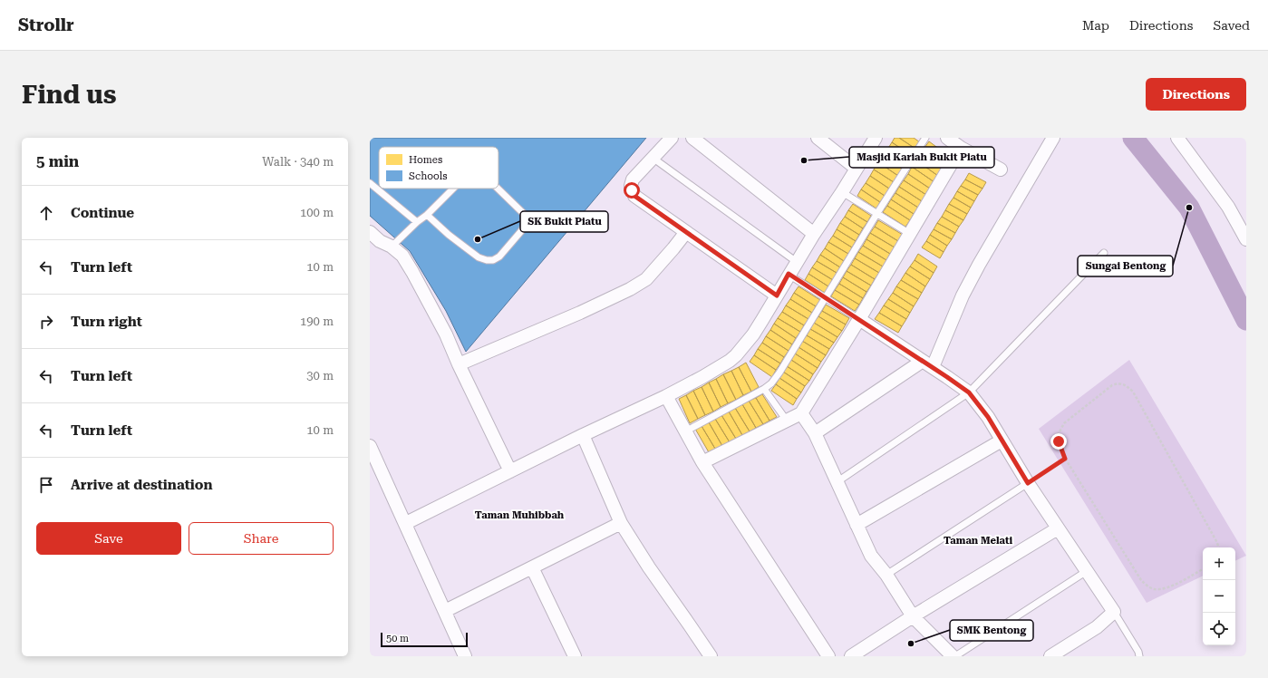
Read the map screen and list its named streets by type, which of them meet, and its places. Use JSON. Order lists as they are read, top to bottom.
{
  "districts": ["Taman Muhibbah", "Taman Melati"],
  "places": [
    "Masjid Kariah Bukit Piatu",
    "Sungai Bentong",
    "SK Bukit Piatu",
    "SMK Bentong"
  ],
  "legend": ["Homes", "Schools"],
  "scale_bar": "50 m",
  "page": {
    "header": "Strollr",
    "nav": ["Map", "Directions", "Saved"],
    "buttons": [
      "Directions",
      ["Save", "Share"]
    ],
    "title": "Find us",
    "heading": ["5 min", "Walk · 340 m"],
    "list": [
      ["Continue", "100 m"],
      ["Turn left", "10 m"],
      ["Turn right", "190 m"],
      ["Turn left", "30 m"],
      ["Turn left", "10 m"],
      "Arrive at destination"
    ],
    "map_buttons": ["+", "−"],
    "scale": "50 m"
  }
}
